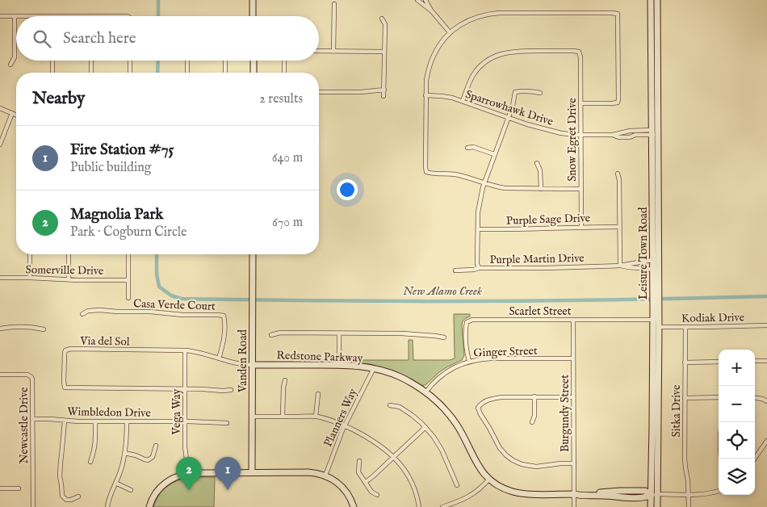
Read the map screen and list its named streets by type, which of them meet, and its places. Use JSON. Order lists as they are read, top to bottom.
{
  "streets": {
    "main road": ["Leisure Town Road", "Redstone Parkway", "Vanden Road"],
    "street": [
      "Sparrowhawk Drive",
      "Snow Egret Drive",
      "Purple Sage Drive",
      "Purple Martin Drive",
      "Somerville Drive",
      "Casa Verde Court",
      "Scarlet Street",
      "Kodiak Drive",
      "Via del Sol",
      "Ginger Street",
      "Sitka Drive",
      "Wimbledon Drive",
      "Vega Way",
      "Burgundy Street",
      "Planners Way",
      "Newcastle Drive"
    ]
  },
  "crossings": [
    ["Sparrowhawk Drive", "Snow Egret Drive"],
    ["Sparrowhawk Drive", "Leisure Town Road"],
    ["Snow Egret Drive", "Purple Sage Drive"],
    ["Leisure Town Road", "Purple Martin Drive"],
    ["Leisure Town Road", "Scarlet Street"],
    ["Leisure Town Road", "Kodiak Drive"],
    ["Leisure Town Road", "Redstone Parkway"],
    ["Casa Verde Court", "Via del Sol"],
    ["Scarlet Street", "Ginger Street"],
    ["Scarlet Street", "Burgundy Street"],
    ["Kodiak Drive", "Sitka Drive"],
    ["Via del Sol", "Redstone Parkway"],
    ["Via del Sol", "Vanden Road"],
    ["Via del Sol", "Vega Way"],
    ["Ginger Street", "Redstone Parkway"],
    ["Ginger Street", "Burgundy Street"],
    ["Redstone Parkway", "Vanden Road"],
    ["Redstone Parkway", "Burgundy Street"],
    ["Redstone Parkway", "Planners Way"],
    ["Wimbledon Drive", "Vega Way"],
    ["Wimbledon Drive", "Newcastle Drive"]
  ],
  "water": ["New Alamo Creek"],
  "page": {
    "search": "Search here",
    "heading": ["Nearby", "2 results"],
    "list": [
      {
        "mark": "1",
        "name": "Fire Station #75",
        "note": "Public building",
        "value": "640 m"
      },
      {
        "mark": "2",
        "name": "Magnolia Park",
        "note": "Park · Cogburn Circle",
        "value": "670 m"
      }
    ],
    "map_buttons": ["+", "−"],
    "pins": ["1", "2"]
  }
}
